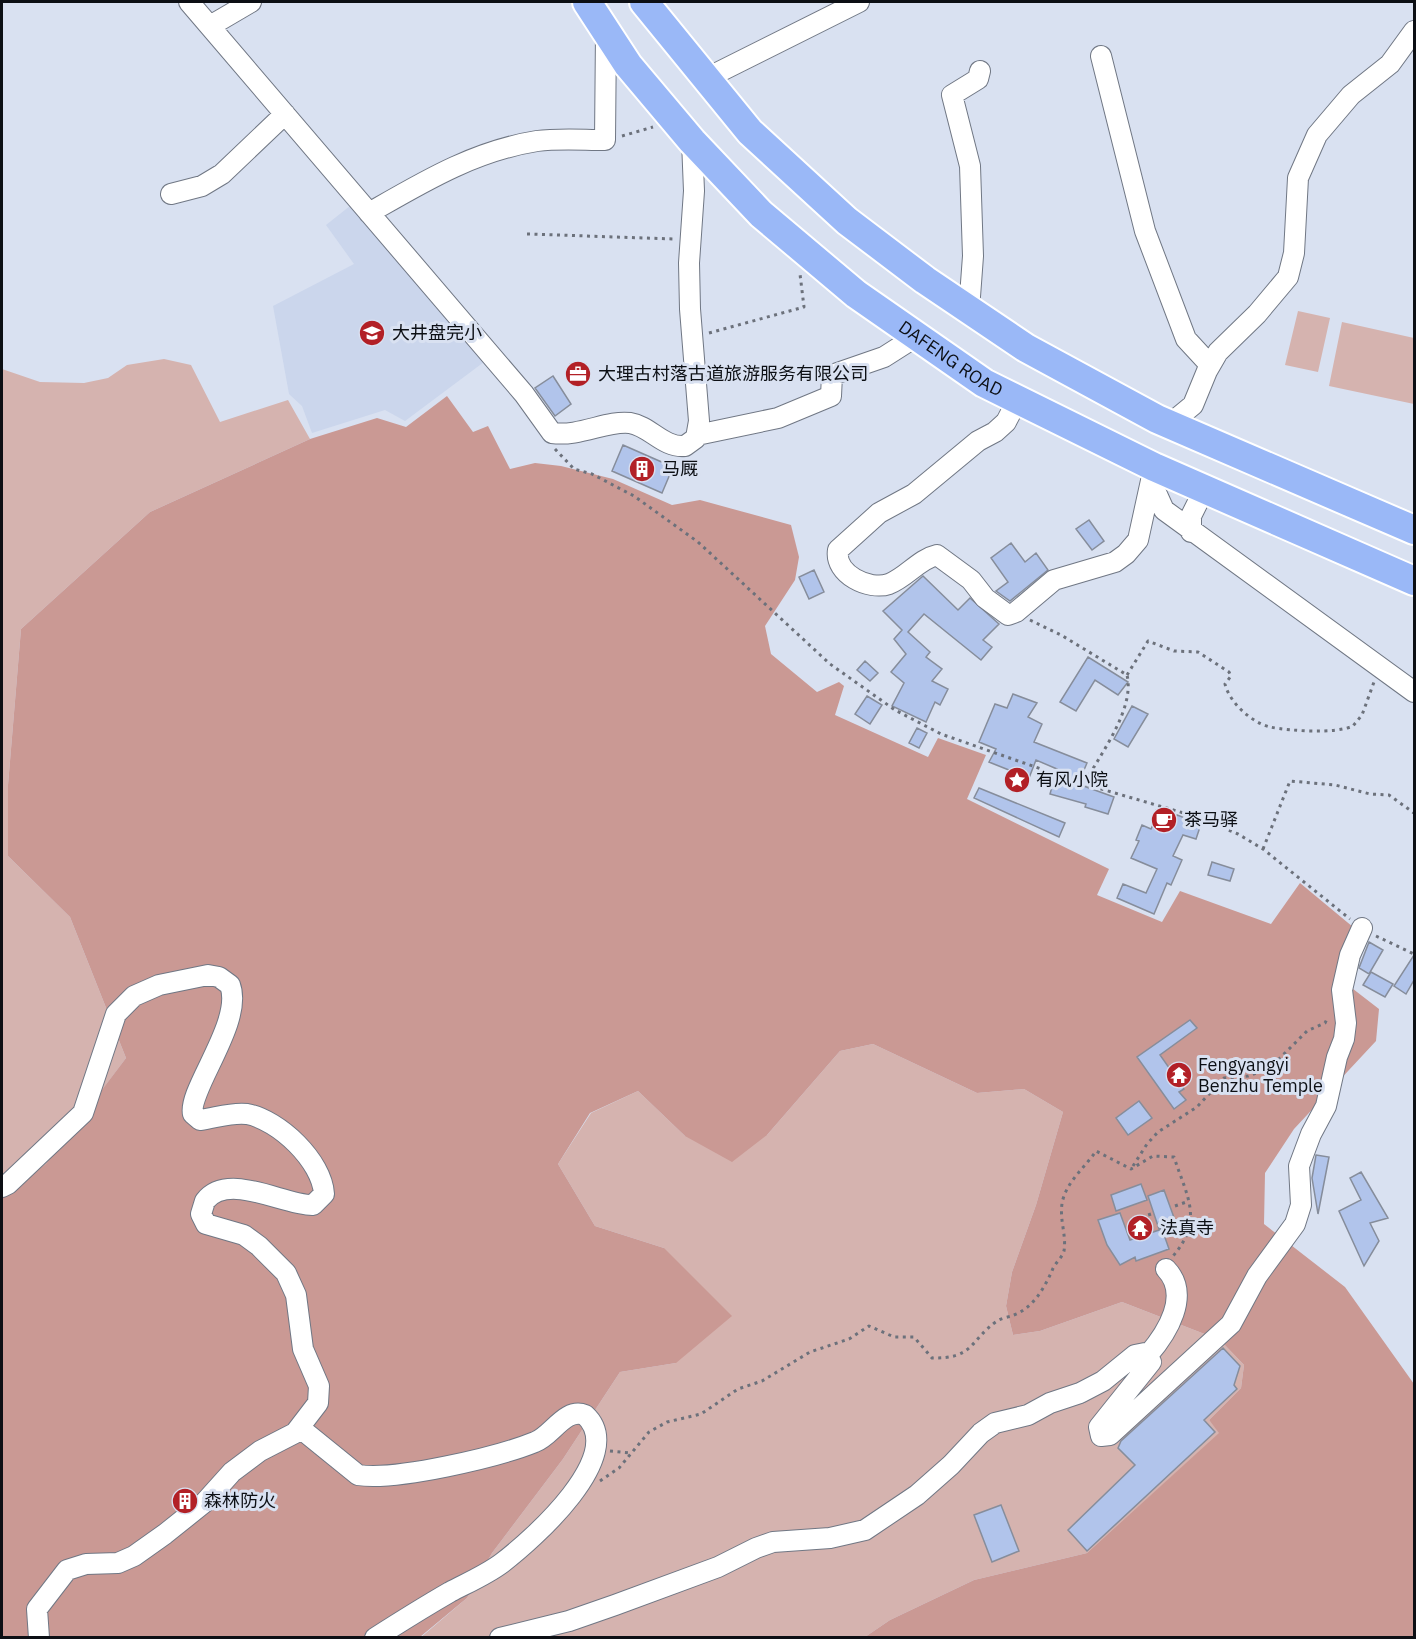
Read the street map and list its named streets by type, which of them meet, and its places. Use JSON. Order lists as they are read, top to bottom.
{
  "streets": {
    "highway": ["DAFENG ROAD"]
  },
  "places": {
    "school or university": ["大井盘完小"],
    "office": ["大理古村落古道旅游服务有限公司"],
    "building": ["马厩", "森林防火"],
    "place": ["有风小院"],
    "cafe": ["茶马驿"],
    "temple": ["Fengyangyi Benzhu Temple", "法真寺"]
  }
}
